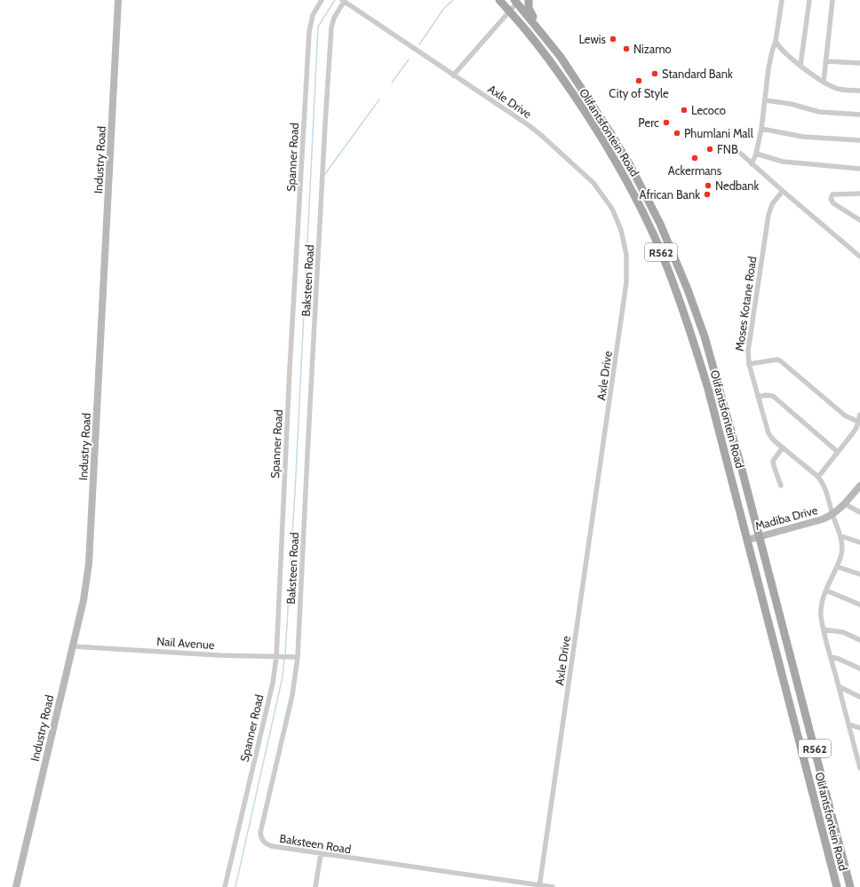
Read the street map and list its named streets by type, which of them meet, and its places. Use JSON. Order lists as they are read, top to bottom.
{
  "streets": {
    "main road": ["Olifantsfontein Road", "R562"],
    "street": [
      "Axle Drive",
      "Spanner Road",
      "Industry Road",
      "Baksteen Road",
      "Moses Kotane Road",
      "Madiba Drive",
      "Nail Avenue"
    ]
  },
  "crossings": [
    ["Axle Drive", "Baksteen Road"],
    ["Olifantsfontein Road", "Madiba Drive"],
    ["Spanner Road", "Nail Avenue"],
    ["Industry Road", "Nail Avenue"],
    ["Baksteen Road", "Nail Avenue"],
    ["Moses Kotane Road", "Madiba Drive"]
  ],
  "places": [
    "Lewis",
    "Nizamo",
    "Standard Bank",
    "City of Style",
    "Lecoco",
    "Perc",
    "Phumlani Mall",
    "FNB",
    "Ackermans",
    "Nedbank",
    "African Bank"
  ]
}
